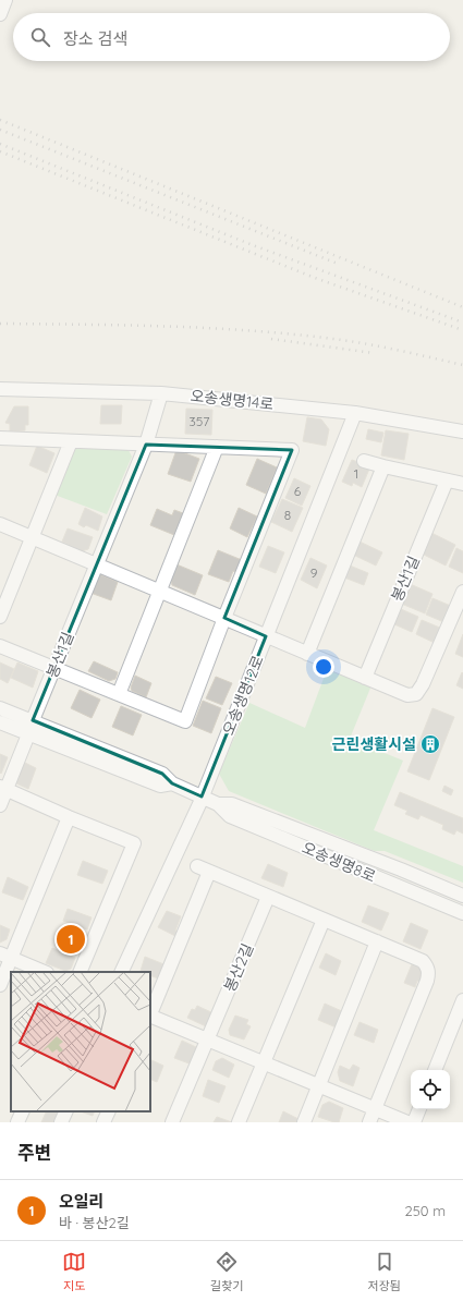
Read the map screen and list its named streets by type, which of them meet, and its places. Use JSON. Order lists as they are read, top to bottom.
{
  "streets": {
    "street": [
      "오송생명14로",
      "봉산1길",
      "오송생명12로",
      "오송생명8로",
      "봉산2길"
    ]
  },
  "crossings": [
    ["오송생명14로", "봉산1길"],
    ["오송생명14로", "오송생명12로"],
    ["봉산1길", "오송생명8로"],
    ["오송생명12로", "오송생명8로"]
  ],
  "places": {
    "building": ["근린생활시설"]
  },
  "house_numbers": [
    "357",
    "1",
    "6",
    "8",
    "9"
  ],
  "page": {
    "search": "장소 검색",
    "pins": "1",
    "heading": "주변",
    "list": [
      {
        "mark": "1",
        "name": "오일리",
        "note": "바 · 봉산2길",
        "value": "250 m"
      }
    ],
    "nav": ["지도", "길찾기", "저장됨"]
  }
}
